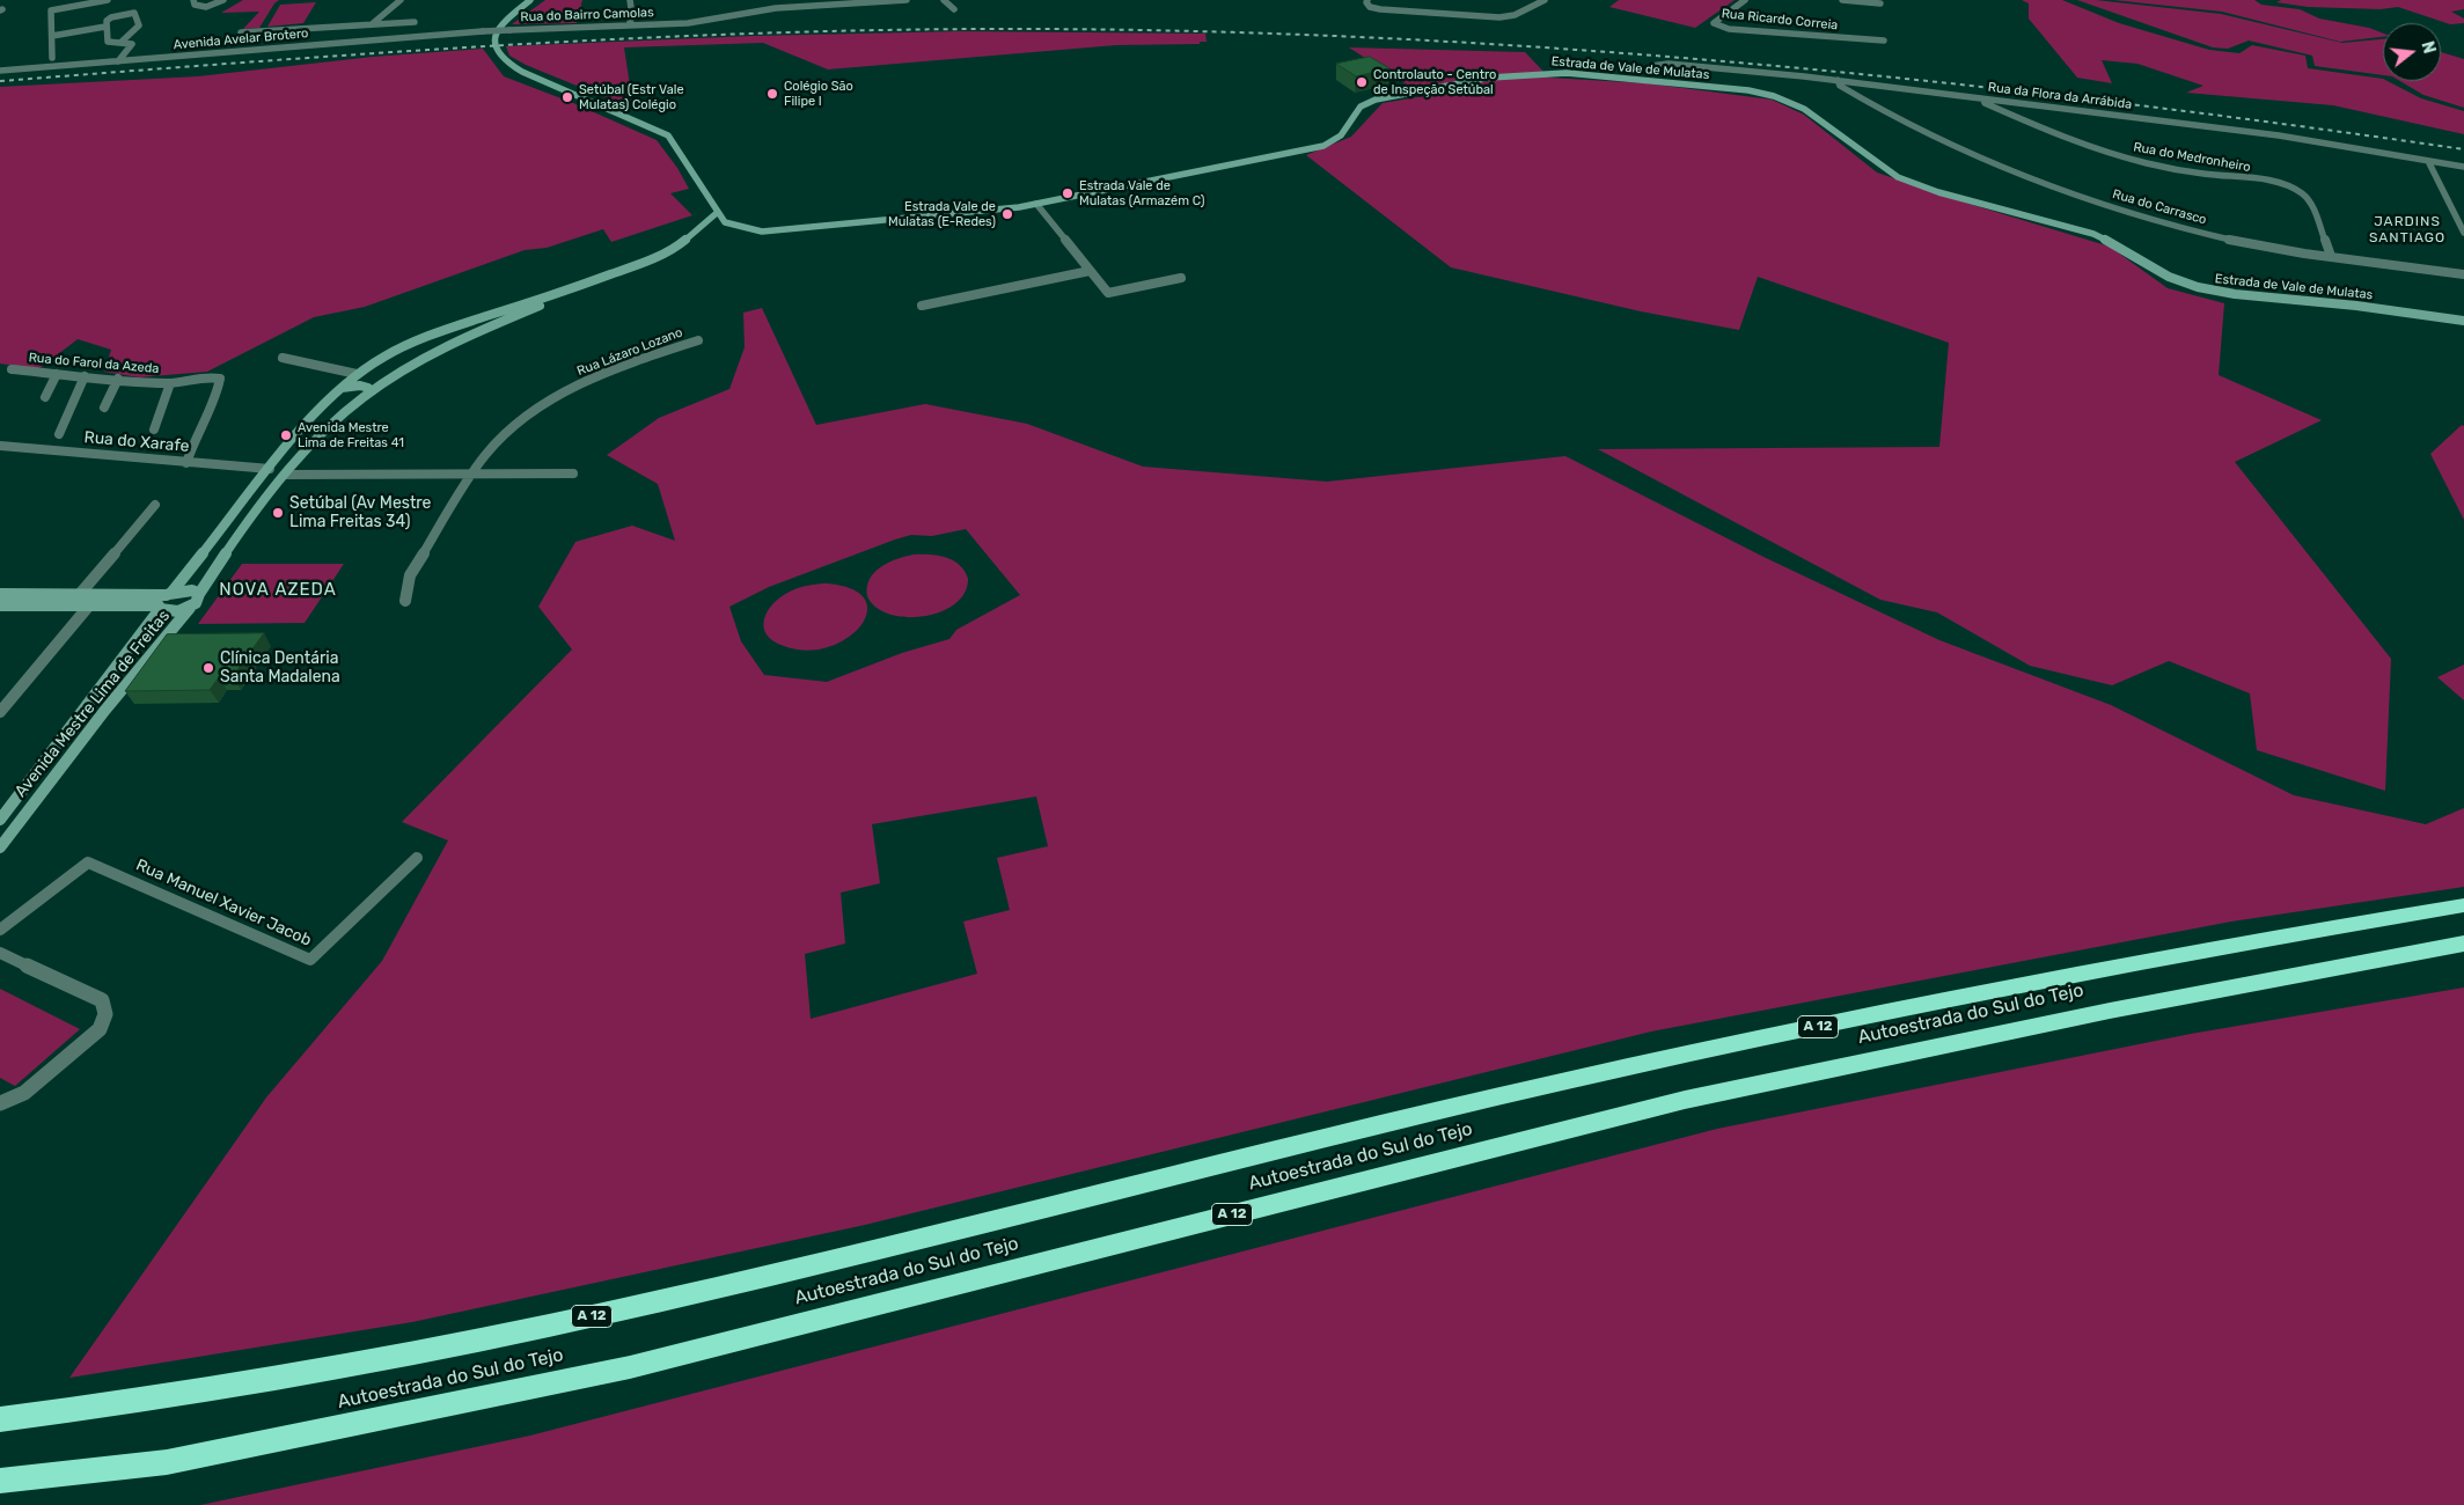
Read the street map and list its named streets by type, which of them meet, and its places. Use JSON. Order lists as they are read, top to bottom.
{
  "streets": {
    "highway": ["Autoestrada do Sul do Tejo", "A 12"],
    "main road": ["Estrada de Vale de Mulatas", "Avenida Mestre Lima de Freitas"],
    "street": [
      "Rua do Bairro Camolas",
      "Rua Ricardo Correia",
      "Avenida Avelar Brotero",
      "Rua da Flora da Arrábida",
      "Rua do Medronheiro",
      "Rua do Carrasco",
      "Rua Lázaro Lozano",
      "Rua do Farol da Azeda",
      "Rua do Xarafe",
      "Rua Manuel Xavier Jacob"
    ]
  },
  "crossings": [
    ["Rua do Bairro Camolas", "Avenida Avelar Brotero"],
    ["Estrada de Vale de Mulatas", "Avenida Mestre Lima de Freitas"],
    ["Rua da Flora da Arrábida", "Rua do Medronheiro"],
    ["Rua da Flora da Arrábida", "Rua do Carrasco"],
    ["Rua do Medronheiro", "Rua do Carrasco"],
    ["Rua do Farol da Azeda", "Rua do Xarafe"],
    ["Rua do Xarafe", "Avenida Mestre Lima de Freitas"]
  ],
  "districts": ["JARDINS SANTIAGO", "NOVA AZEDA"],
  "places": [
    "Controlauto - Centro de Inspeção Setúbal",
    "Colégio São Filipe I",
    "Setúbal (Estr Vale Mulatas) Colégio",
    "Estrada Vale de Mulatas (Armazém C)",
    "Estrada Vale de Mulatas (E-Redes)",
    "Avenida Mestre Lima de Freitas 41",
    "Setúbal (Av Mestre Lima Freitas 34)",
    "Clínica Dentária Santa Madalena"
  ],
  "north": "right"
}
